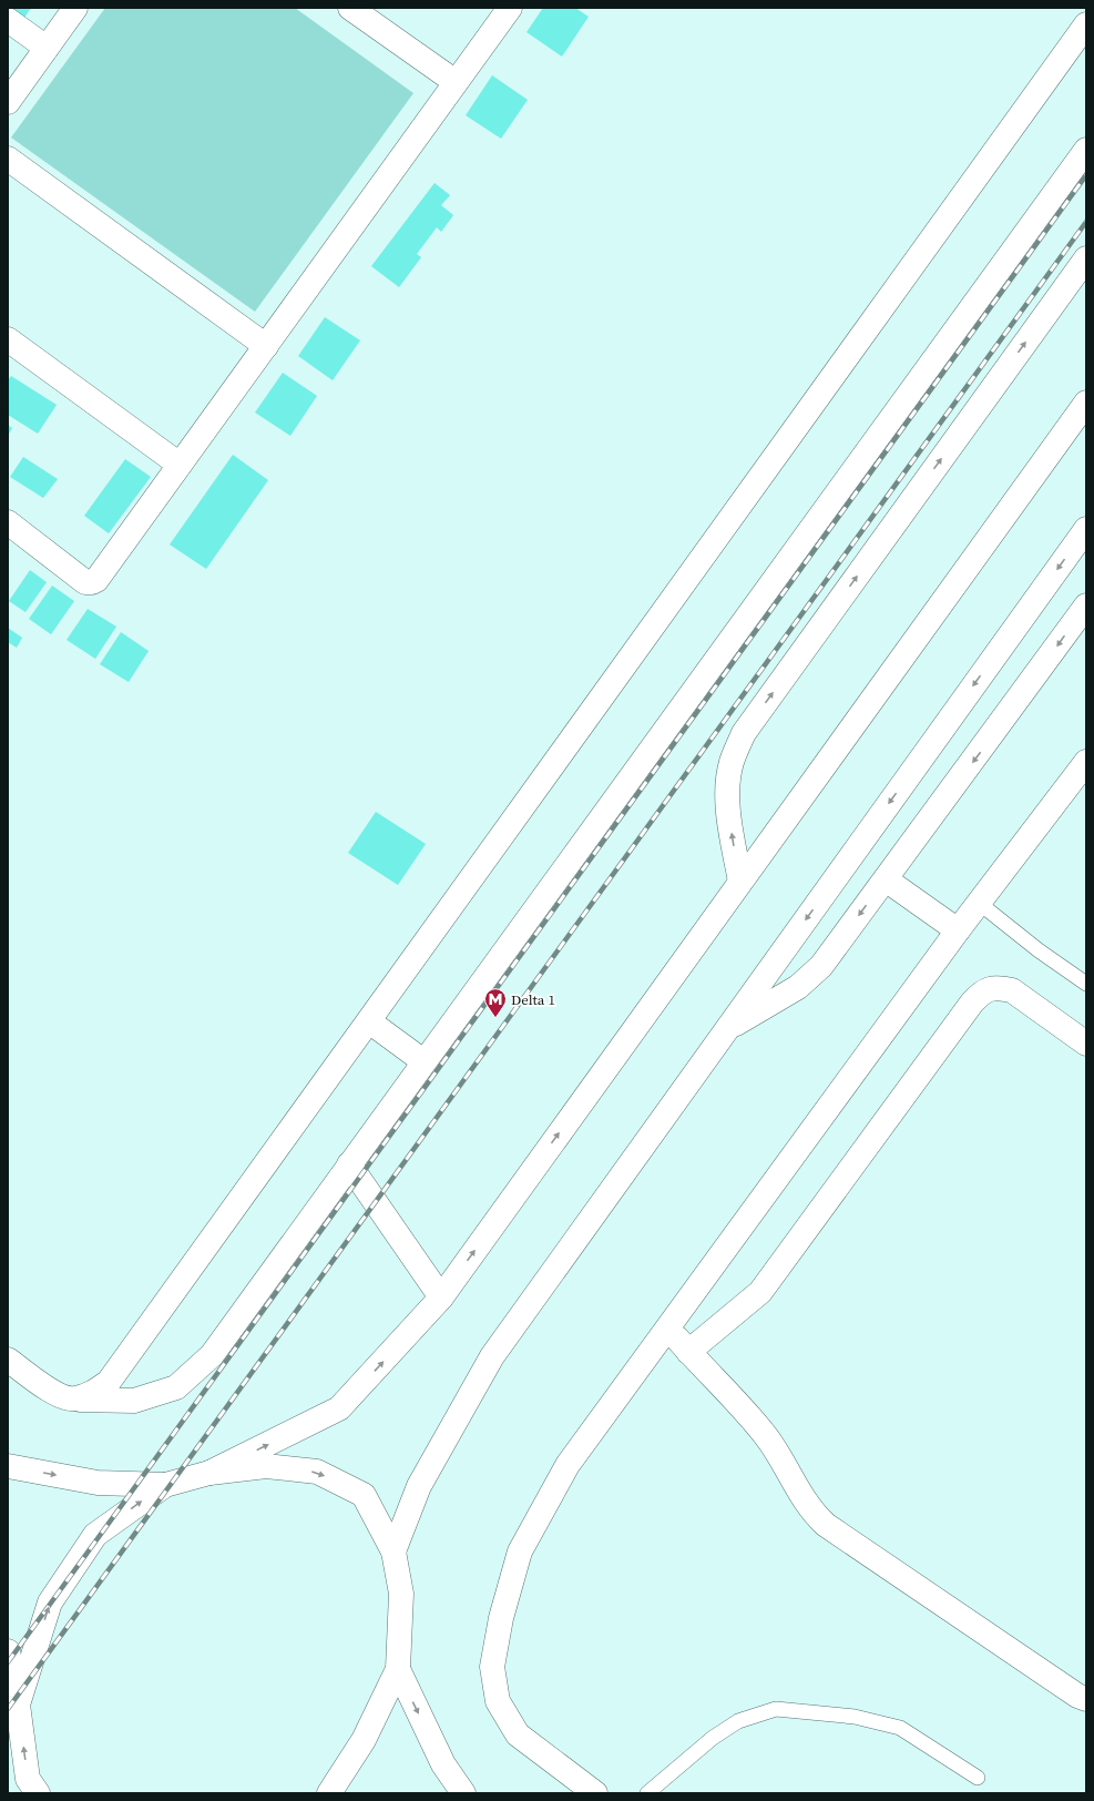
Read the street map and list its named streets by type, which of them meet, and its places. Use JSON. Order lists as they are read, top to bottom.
{
  "places": {
    "metro station": ["Delta 1"]
  }
}
